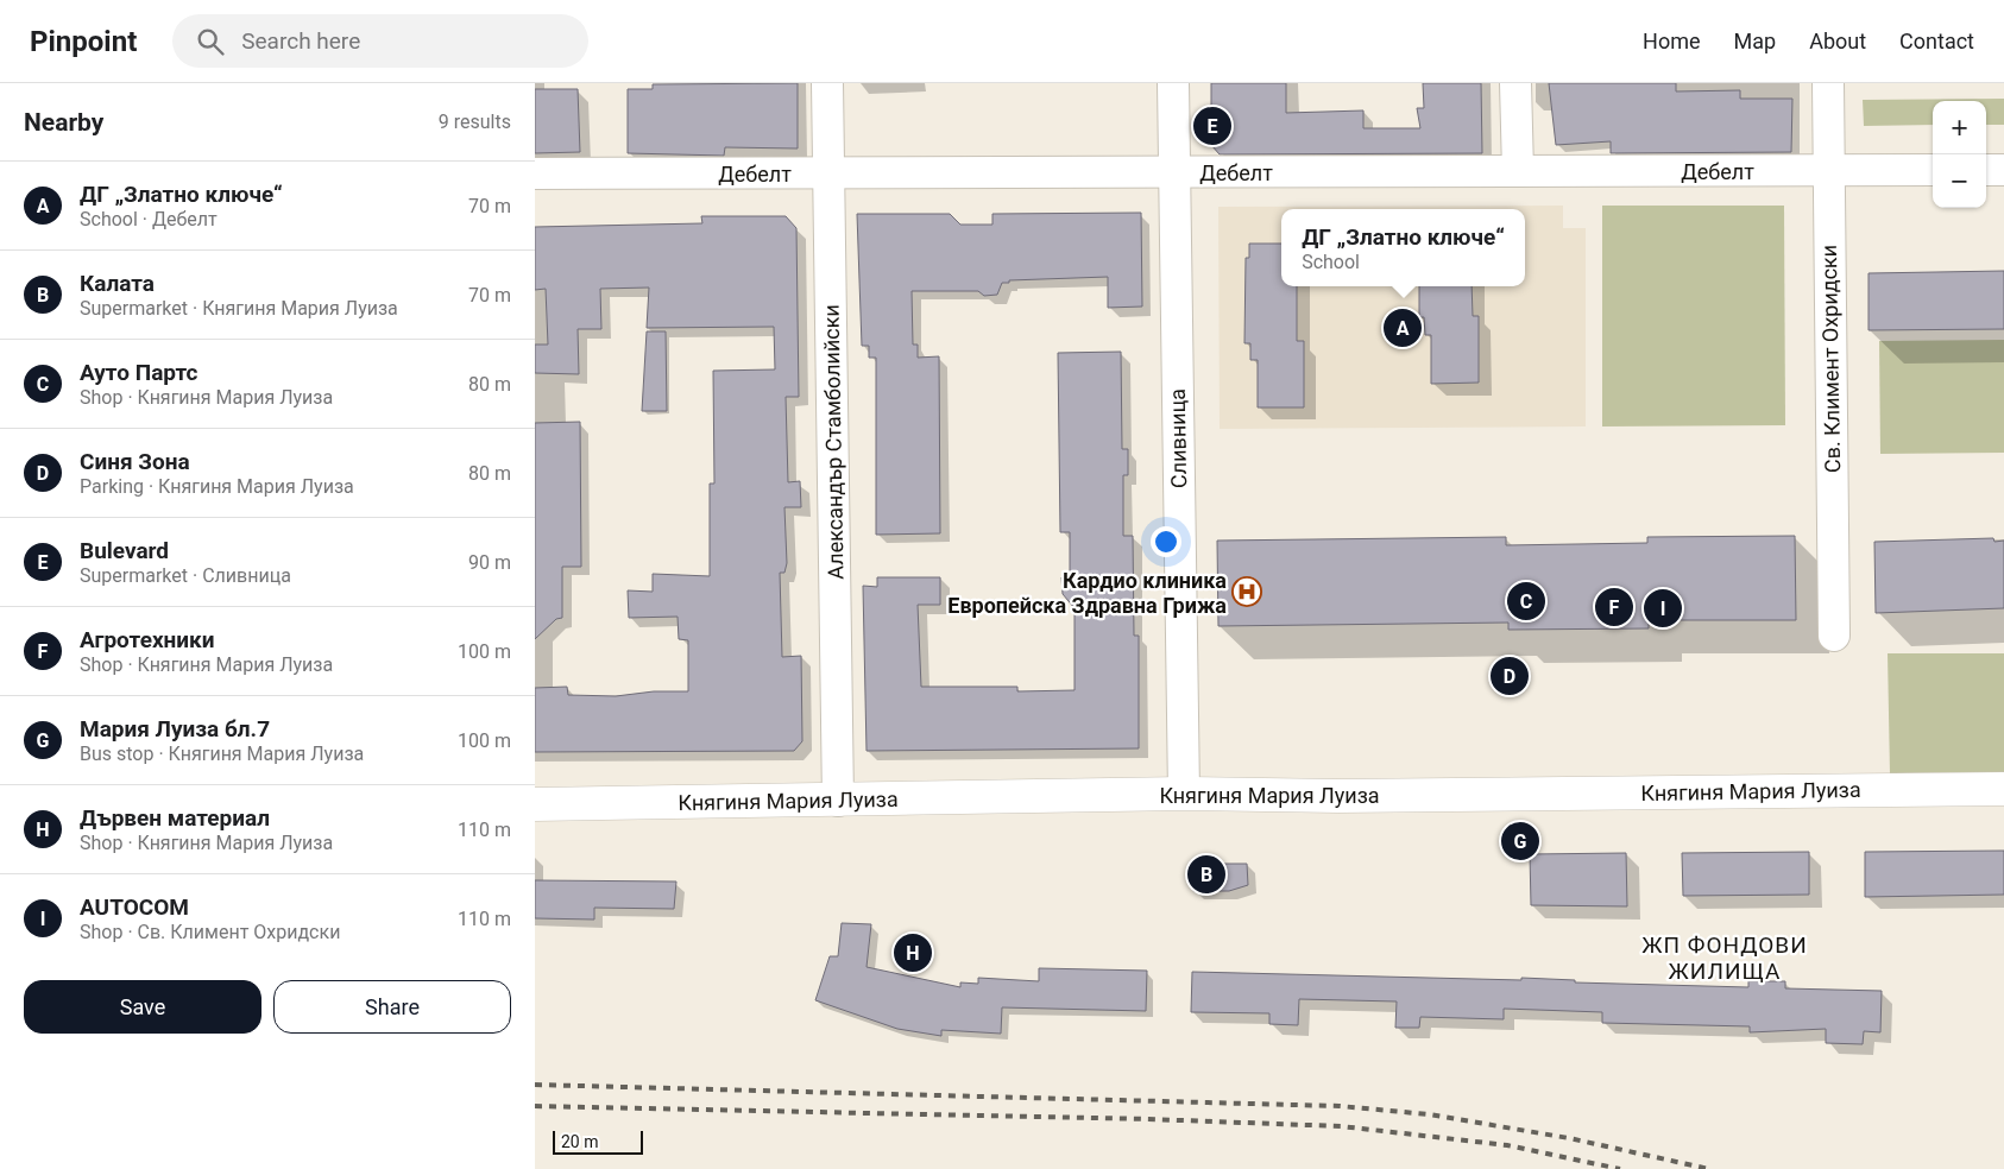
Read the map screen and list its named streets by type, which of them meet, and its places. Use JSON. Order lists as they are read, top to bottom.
{
  "streets": {
    "main road": ["Княгиня Мария Луиза"],
    "street": [
      "Дебелт",
      "Св. Климент Охридски",
      "Сливница",
      "Александър Стамболийски"
    ]
  },
  "crossings": [
    ["Дебелт", "Св. Климент Охридски"],
    ["Дебелт", "Сливница"],
    ["Дебелт", "Александър Стамболийски"],
    ["Сливница", "Княгиня Мария Луиза"],
    ["Александър Стамболийски", "Княгиня Мария Луиза"]
  ],
  "districts": ["ЖП ФОНДОВИ ЖИЛИЩА"],
  "places": {
    "hospital": ["Кардио клиника Европейска Здравна Грижа"]
  },
  "scale_bar": "20 m",
  "page": {
    "header": "Pinpoint",
    "search": "Search here",
    "nav": [
      "Home",
      "Map",
      "About",
      "Contact"
    ],
    "heading": ["Nearby", "9 results"],
    "map_buttons": ["+", "−"],
    "pins": [
      "E",
      "A",
      "C",
      "F",
      "I",
      "D",
      "G",
      "B",
      "H"
    ],
    "list": [
      {
        "mark": "A",
        "name": "ДГ „Златно ключе“",
        "note": "School · Дебелт",
        "value": "70 m"
      },
      {
        "mark": "B",
        "name": "Калата",
        "note": "Supermarket · Княгиня Мария Луиза",
        "value": "70 m"
      },
      {
        "mark": "C",
        "name": "Ауто Партс",
        "note": "Shop · Княгиня Мария Луиза",
        "value": "80 m"
      },
      {
        "mark": "D",
        "name": "Синя Зона",
        "note": "Parking · Княгиня Мария Луиза",
        "value": "80 m"
      },
      {
        "mark": "E",
        "name": "Bulevard",
        "note": "Supermarket · Сливница",
        "value": "90 m"
      },
      {
        "mark": "F",
        "name": "Агротехники",
        "note": "Shop · Княгиня Мария Луиза",
        "value": "100 m"
      },
      {
        "mark": "G",
        "name": "Мария Луиза бл.7",
        "note": "Bus stop · Княгиня Мария Луиза",
        "value": "100 m"
      },
      {
        "mark": "H",
        "name": "Дървен материал",
        "note": "Shop · Княгиня Мария Луиза",
        "value": "110 m"
      },
      {
        "mark": "I",
        "name": "AUTOCOM",
        "note": "Shop · Св. Климент Охридски",
        "value": "110 m"
      }
    ],
    "popup": ["ДГ „Златно ключе“", "School"],
    "buttons": ["Save", "Share"],
    "scale": "20 m"
  }
}
